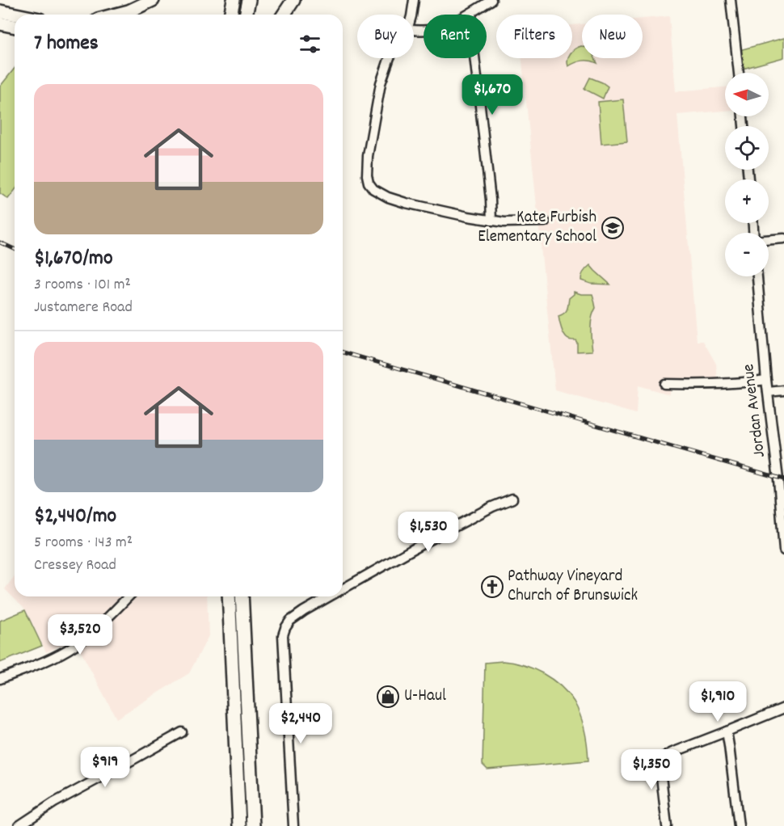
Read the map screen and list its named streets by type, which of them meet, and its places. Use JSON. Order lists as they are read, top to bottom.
{
  "streets": {
    "street": ["Jordan Avenue"]
  },
  "places": {
    "school or university": ["Kate Furbish Elementary School"],
    "church": ["Pathway Vineyard Church of Brunswick"],
    "shop": ["U-Haul"]
  },
  "north": "left",
  "page": {
    "chip": [
      "Buy",
      "Rent",
      "Filters",
      "New"
    ],
    "heading": "7 homes",
    "map_buttons": ["+", "−"],
    "list": [
      {
        "name": "$1,670/mo",
        "note": "3 rooms · 101 m² · Justamere Road"
      },
      {
        "name": "$2,440/mo",
        "note": "5 rooms · 143 m² · Cressey Road"
      }
    ],
    "price": [
      "$1,670",
      "$1,530",
      "$3,520",
      "$1,910",
      "$2,440",
      "$919",
      "$1,350"
    ]
  }
}
